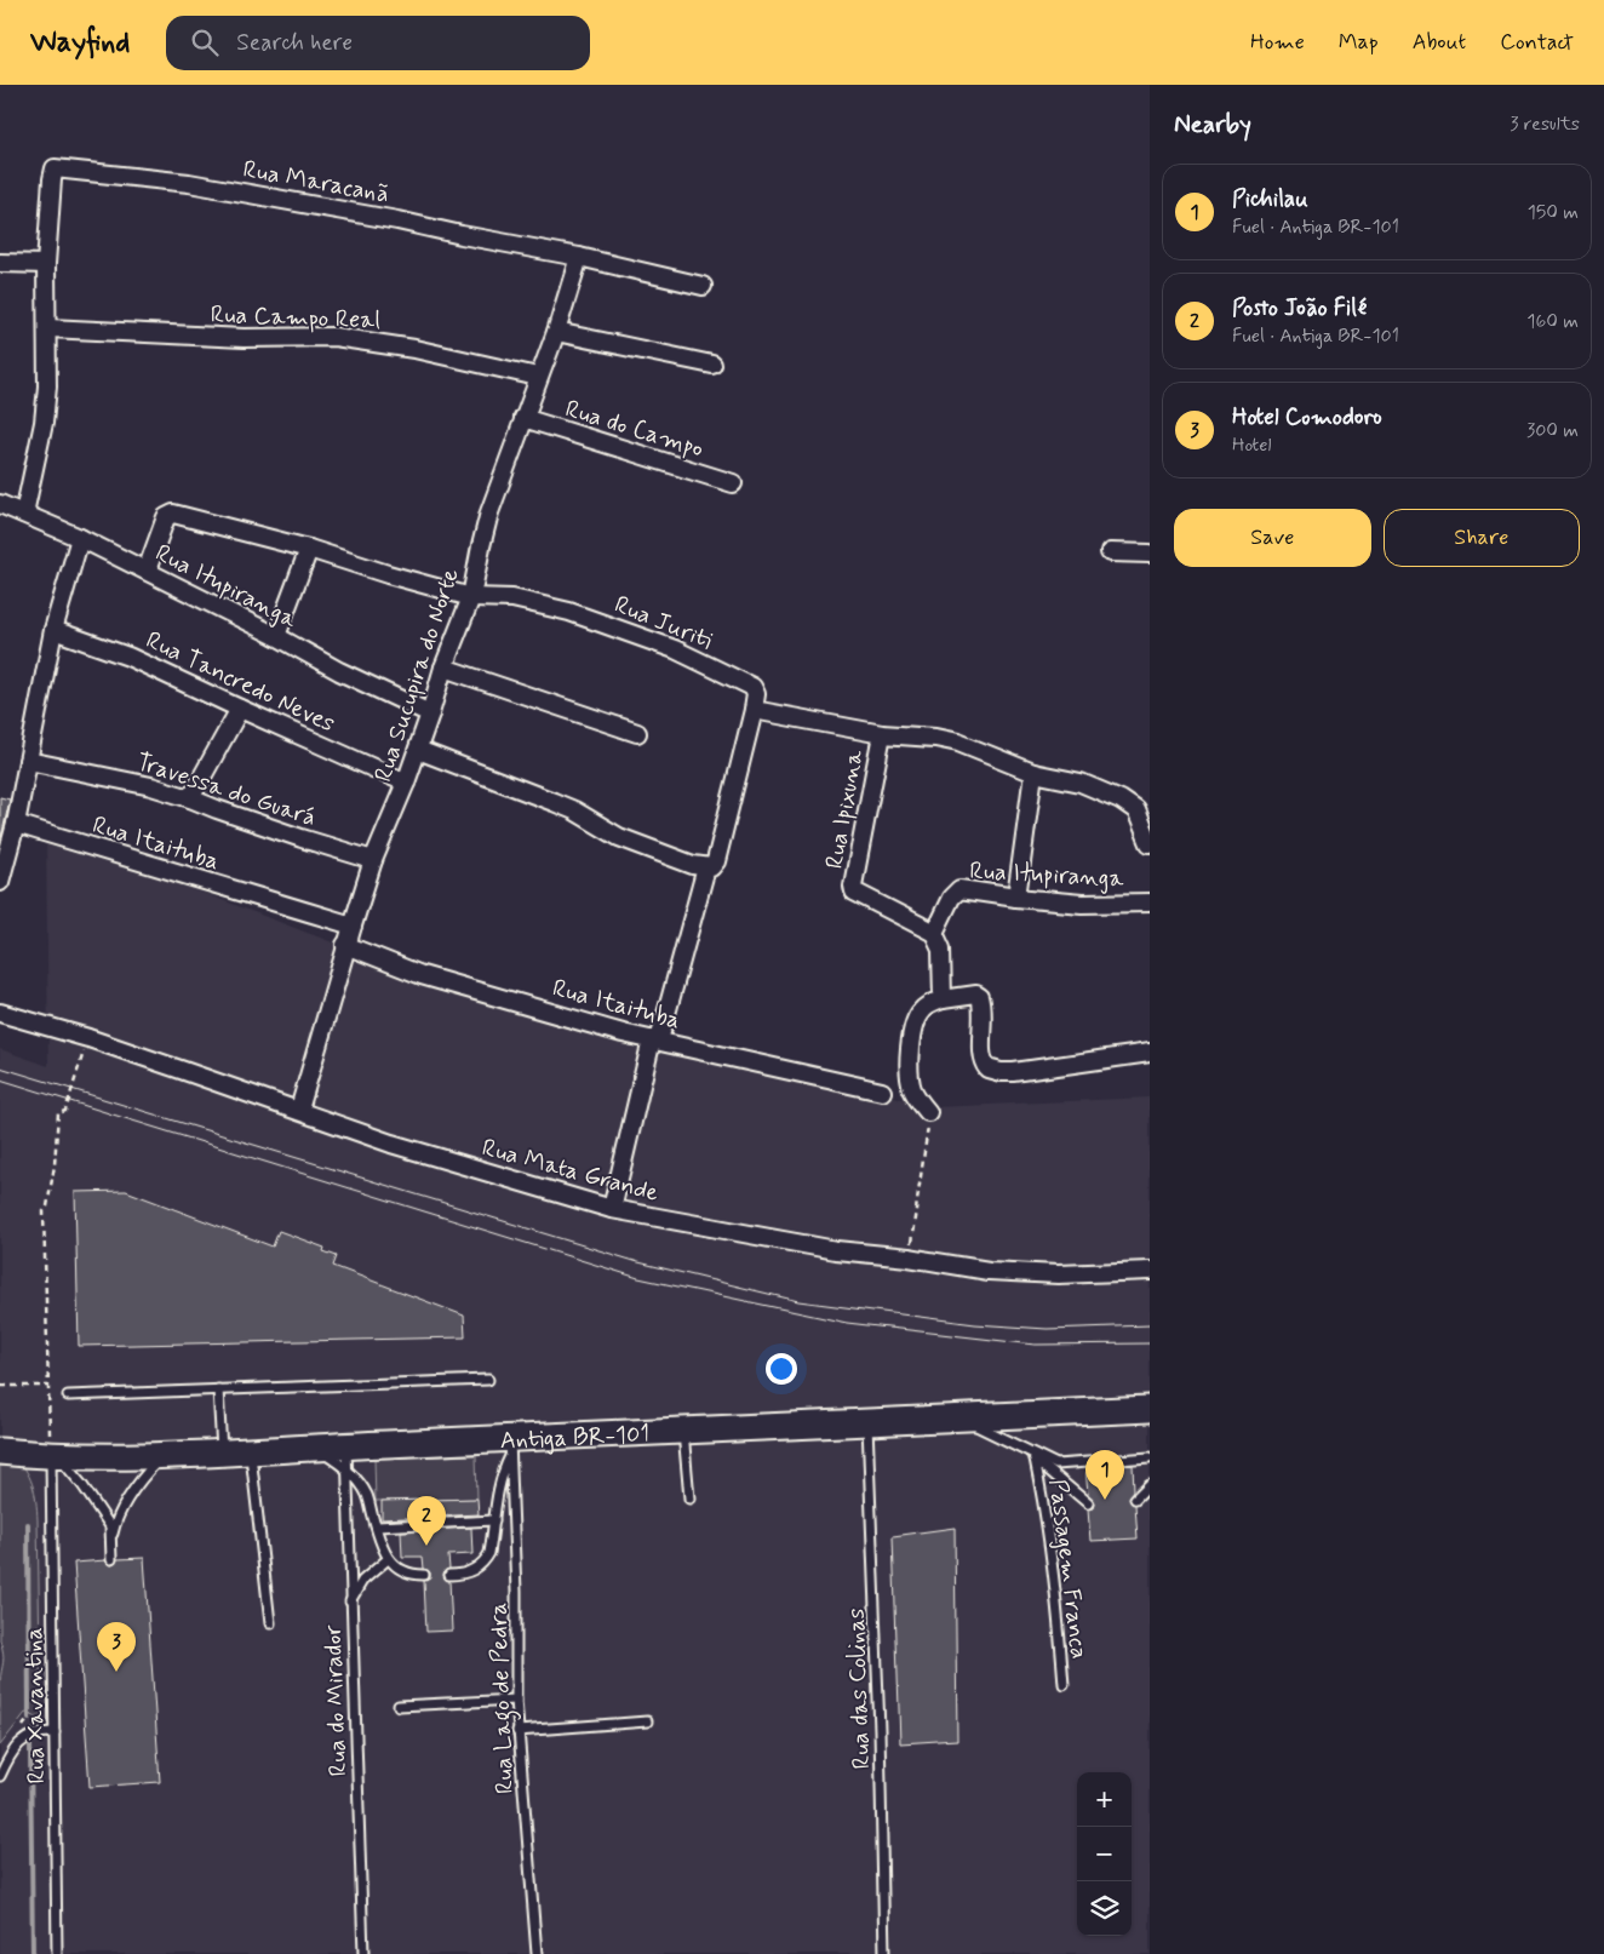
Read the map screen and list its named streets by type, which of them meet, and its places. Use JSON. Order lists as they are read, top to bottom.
{
  "streets": {
    "main road": ["Antiga BR-101"],
    "street": [
      "Rua Maracanã",
      "Rua Campo Real",
      "Rua do Campo",
      "Rua Itupiranga",
      "Rua Juriti",
      "Rua Sucupira do Norte",
      "Rua Tancredo Neves",
      "Travessa do Guará",
      "Rua Ipixuna",
      "Rua Itaituba",
      "Rua Mata Grande"
    ],
    "lane": [
      "Passagem Franca",
      "Rua das Colinas",
      "Rua Lago de Pedra",
      "Rua do Mirador",
      "Rua Xavantina"
    ]
  },
  "crossings": [
    ["Rua Maracanã", "Rua Sucupira do Norte"],
    ["Rua Campo Real", "Rua Sucupira do Norte"],
    ["Rua do Campo", "Rua Sucupira do Norte"],
    ["Rua Itupiranga", "Rua Juriti"],
    ["Rua Itupiranga", "Rua Sucupira do Norte"],
    ["Rua Itupiranga", "Rua Ipixuna"],
    ["Rua Juriti", "Rua Sucupira do Norte"],
    ["Rua Sucupira do Norte", "Rua Tancredo Neves"],
    ["Rua Sucupira do Norte", "Travessa do Guará"],
    ["Rua Sucupira do Norte", "Rua Itaituba"],
    ["Rua Sucupira do Norte", "Rua Mata Grande"],
    ["Antiga BR-101", "Rua das Colinas"],
    ["Antiga BR-101", "Rua Lago de Pedra"],
    ["Antiga BR-101", "Rua do Mirador"],
    ["Antiga BR-101", "Rua Xavantina"]
  ],
  "page": {
    "header": "Wayfind",
    "search": "Search here",
    "nav": [
      "Home",
      "Map",
      "About",
      "Contact"
    ],
    "heading": ["Nearby", "3 results"],
    "list": [
      {
        "mark": "1",
        "name": "Pichilau",
        "note": "Fuel · Antiga BR-101",
        "value": "150 m"
      },
      {
        "mark": "2",
        "name": "Posto João Filé",
        "note": "Fuel · Antiga BR-101",
        "value": "160 m"
      },
      {
        "mark": "3",
        "name": "Hotel Comodoro",
        "note": "Hotel",
        "value": "300 m"
      }
    ],
    "buttons": ["Save", "Share"],
    "pins": ["1", "2", "3"],
    "map_buttons": ["+", "−"]
  }
}
